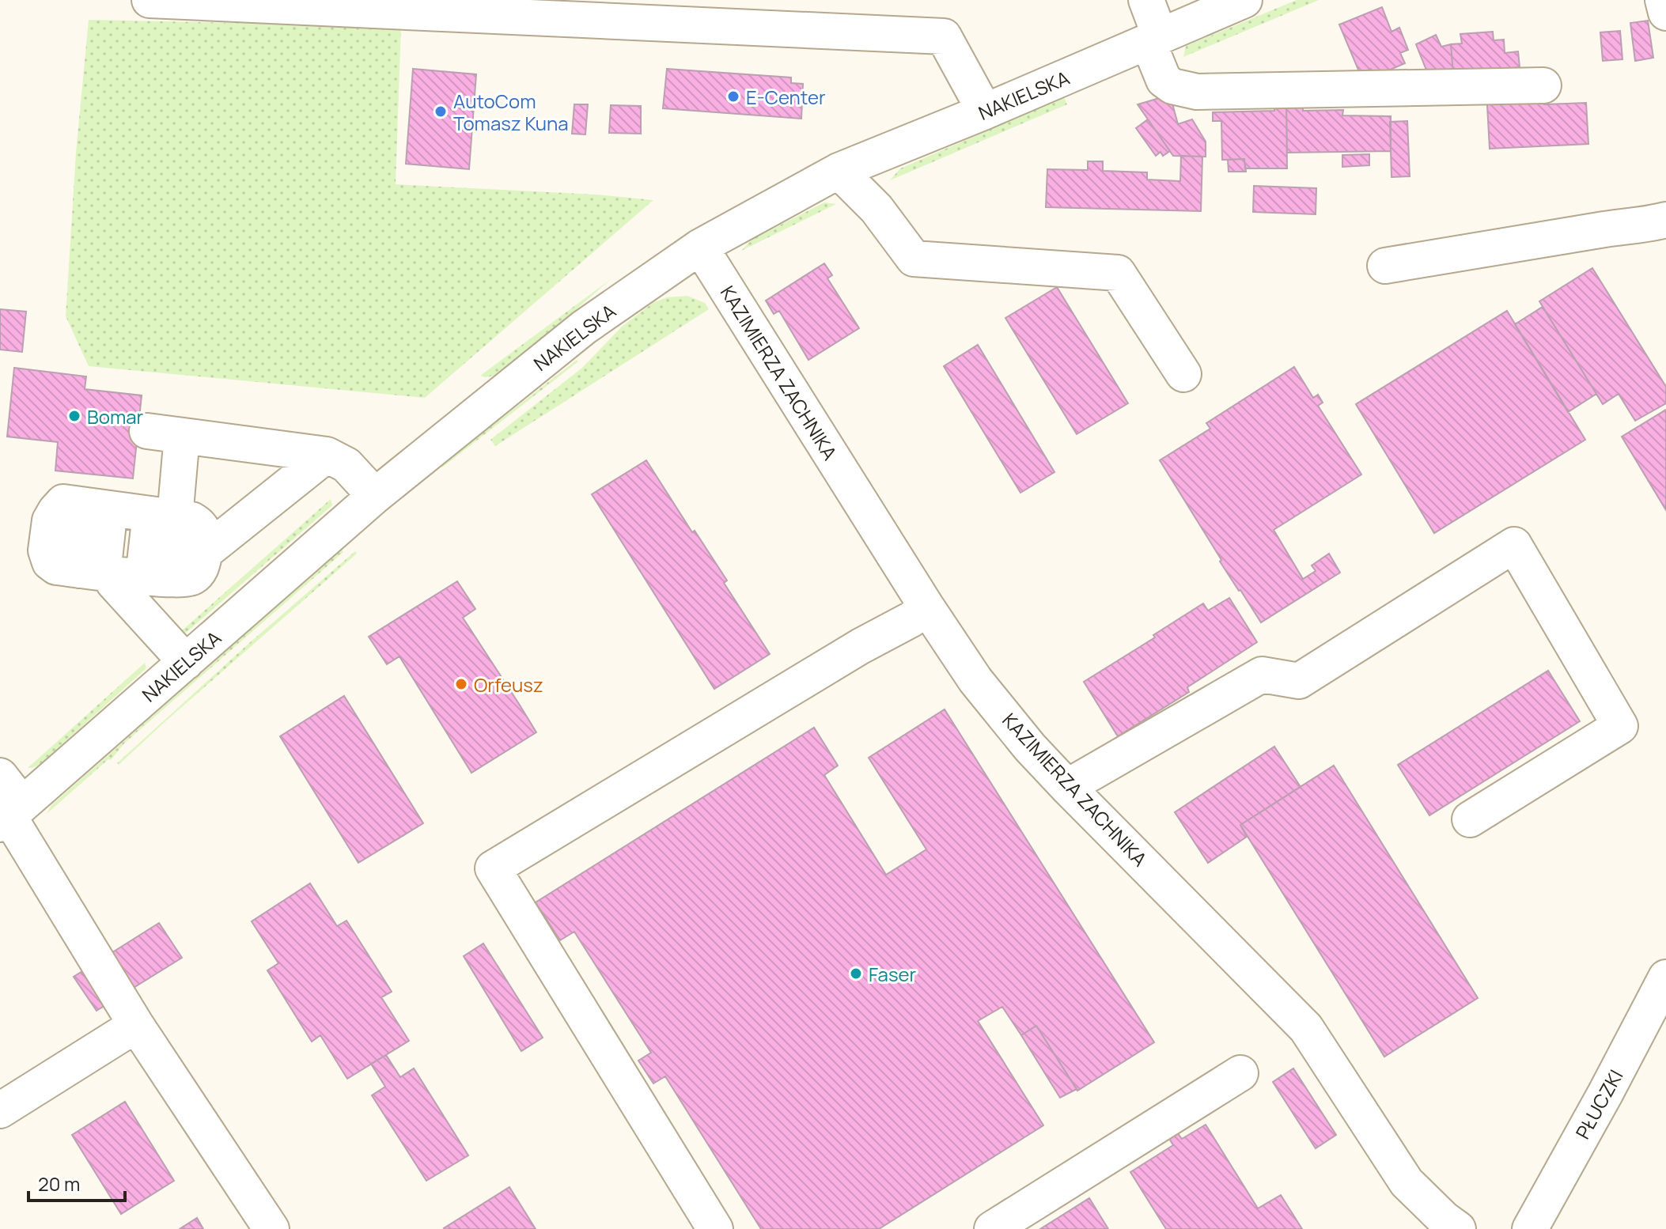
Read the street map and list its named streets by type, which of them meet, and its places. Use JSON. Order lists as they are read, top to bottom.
{
  "streets": {
    "street": ["NAKIELSKA", "KAZIMIERZA ZACHNIKA", "PŁUCZKI"]
  },
  "crossings": [
    ["NAKIELSKA", "KAZIMIERZA ZACHNIKA"]
  ],
  "places": [
    "E-Center",
    "AutoCom Tomasz Kuna",
    "Bomar",
    "Orfeusz",
    "Faser"
  ],
  "scale_bar": "20 m"
}
